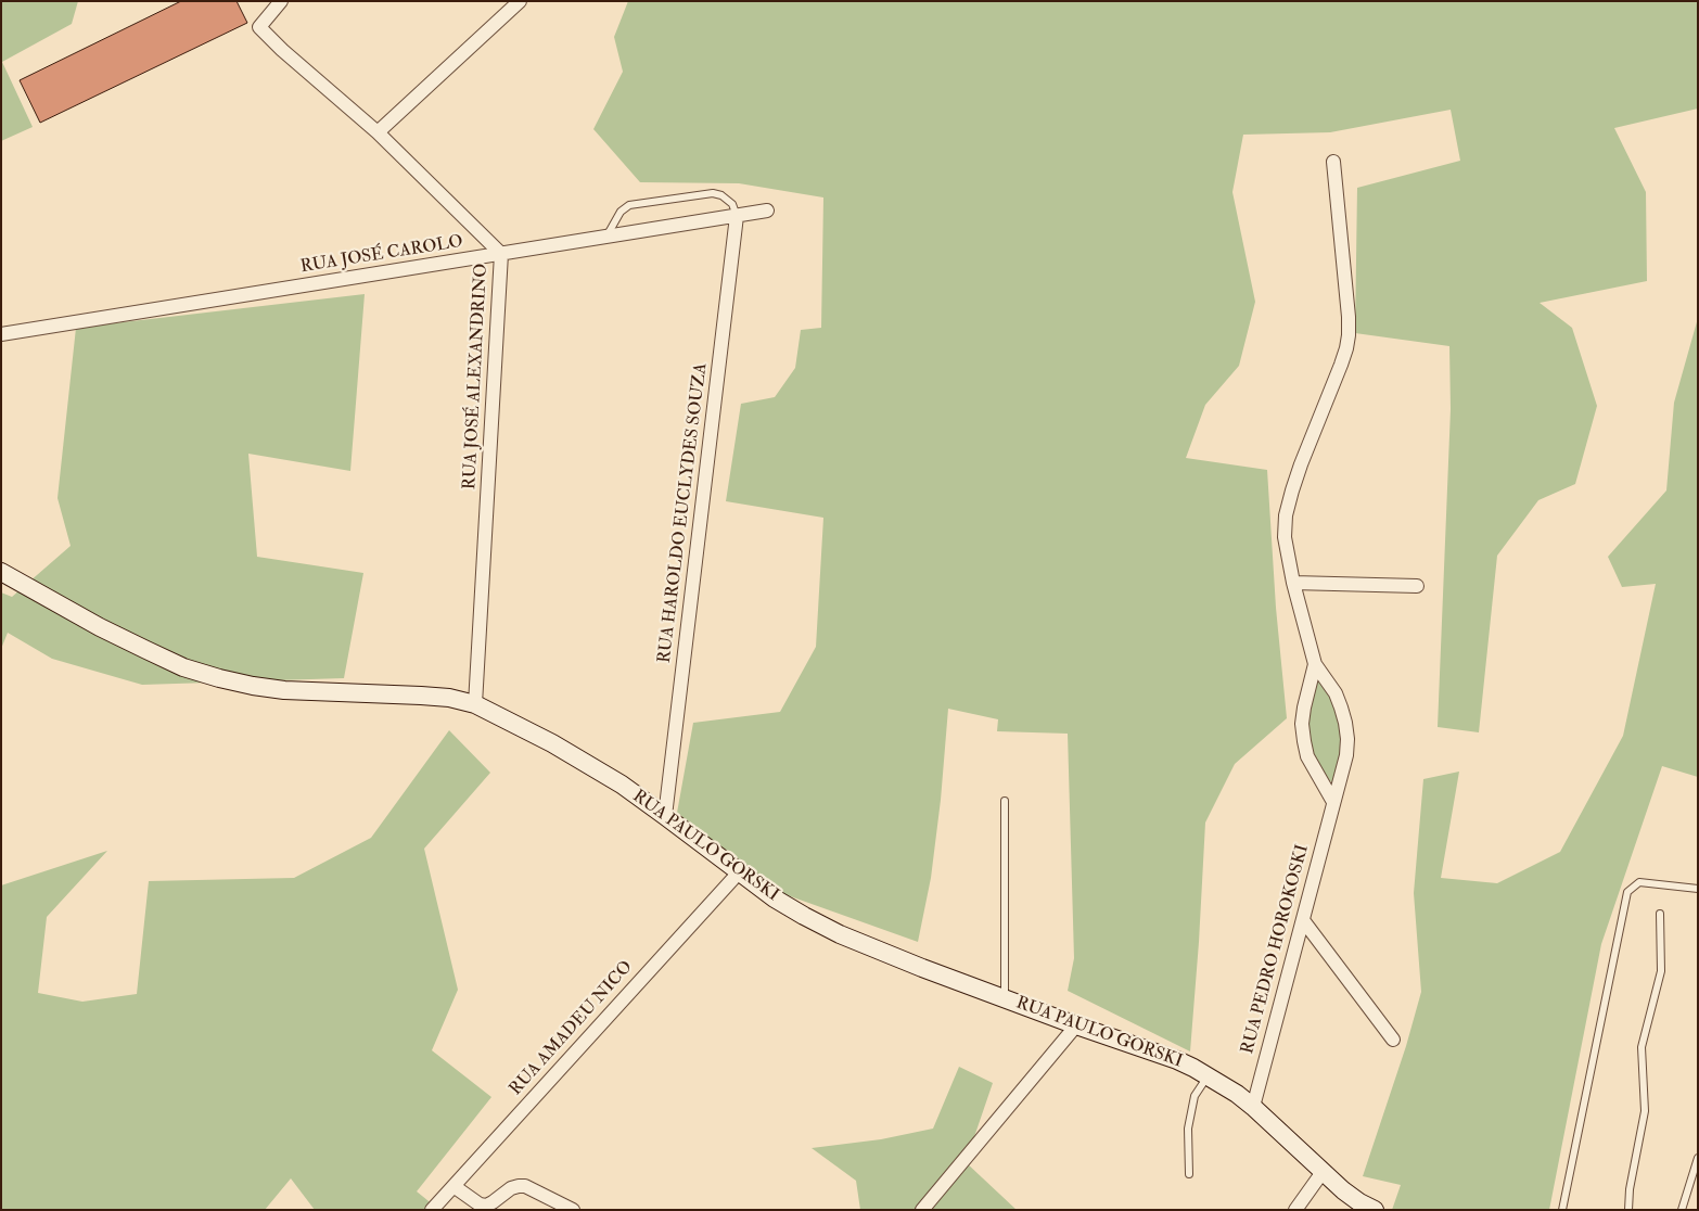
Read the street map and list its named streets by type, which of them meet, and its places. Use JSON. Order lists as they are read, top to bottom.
{
  "streets": {
    "street": [
      "RUA JOSÉ CAROLO",
      "RUA JOSÉ ALEXANDRINO",
      "RUA HAROLDO EUCLYDES SOUZA",
      "RUA PAULO GORSKI",
      "RUA PEDRO HOROKOSKI",
      "RUA AMADEU NICO"
    ]
  },
  "crossings": [
    ["RUA JOSÉ CAROLO", "RUA JOSÉ ALEXANDRINO"],
    ["RUA JOSÉ CAROLO", "RUA HAROLDO EUCLYDES SOUZA"],
    ["RUA JOSÉ ALEXANDRINO", "RUA PAULO GORSKI"],
    ["RUA HAROLDO EUCLYDES SOUZA", "RUA PAULO GORSKI"],
    ["RUA PAULO GORSKI", "RUA PEDRO HOROKOSKI"],
    ["RUA PAULO GORSKI", "RUA AMADEU NICO"]
  ]
}
